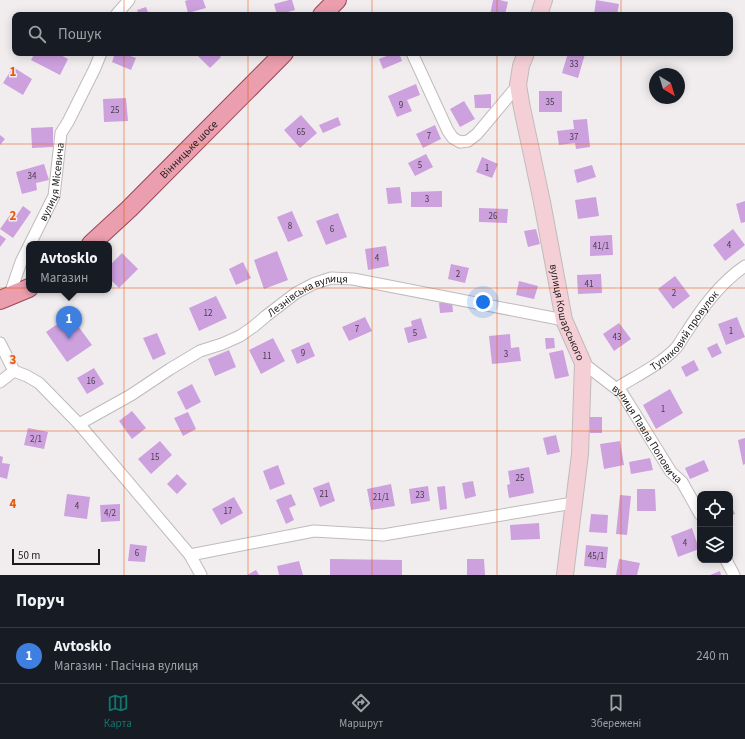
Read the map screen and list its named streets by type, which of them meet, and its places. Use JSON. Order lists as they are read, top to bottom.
{
  "streets": {
    "main road": ["Вінницьке шосе"],
    "street": [
      "вулиця Місевича",
      "Лезнівська вулиця",
      "вулиця Кошарського",
      "Тупиковий провулок",
      "вулиця Павла Поповича"
    ]
  },
  "crossings": [
    ["Лезнівська вулиця", "вулиця Кошарського"],
    ["вулиця Кошарського", "вулиця Павла Поповича"],
    ["Тупиковий провулок", "вулиця Павла Поповича"]
  ],
  "house_numbers": [
    "33",
    "35",
    "9",
    "25",
    "65",
    "7",
    "37",
    "5",
    "1",
    "34",
    "3",
    "26",
    "8",
    "6",
    "4",
    "41/1",
    "4",
    "2",
    "41",
    "2",
    "12",
    "7",
    "1",
    "5",
    "43",
    "9",
    "3",
    "11",
    "16",
    "1",
    "2/1",
    "15",
    "25",
    "21",
    "23",
    "21/1",
    "4",
    "17",
    "4/2",
    "4",
    "6",
    "45/1"
  ],
  "scale_bar": "50 m",
  "north": "bottom right",
  "page": {
    "search": "Пошук",
    "popup": ["Avtosklo", "Магазин"],
    "pins": "1",
    "scale": "50 m",
    "heading": "Поруч",
    "list": [
      {
        "mark": "1",
        "name": "Avtosklo",
        "note": "Магазин · Пасічна вулиця",
        "value": "240 m"
      }
    ],
    "nav": ["Карта", "Маршрут", "Збережені"]
  },
  "grid": {
    "rows": [
      "1",
      "2",
      "3",
      "4"
    ]
  }
}
